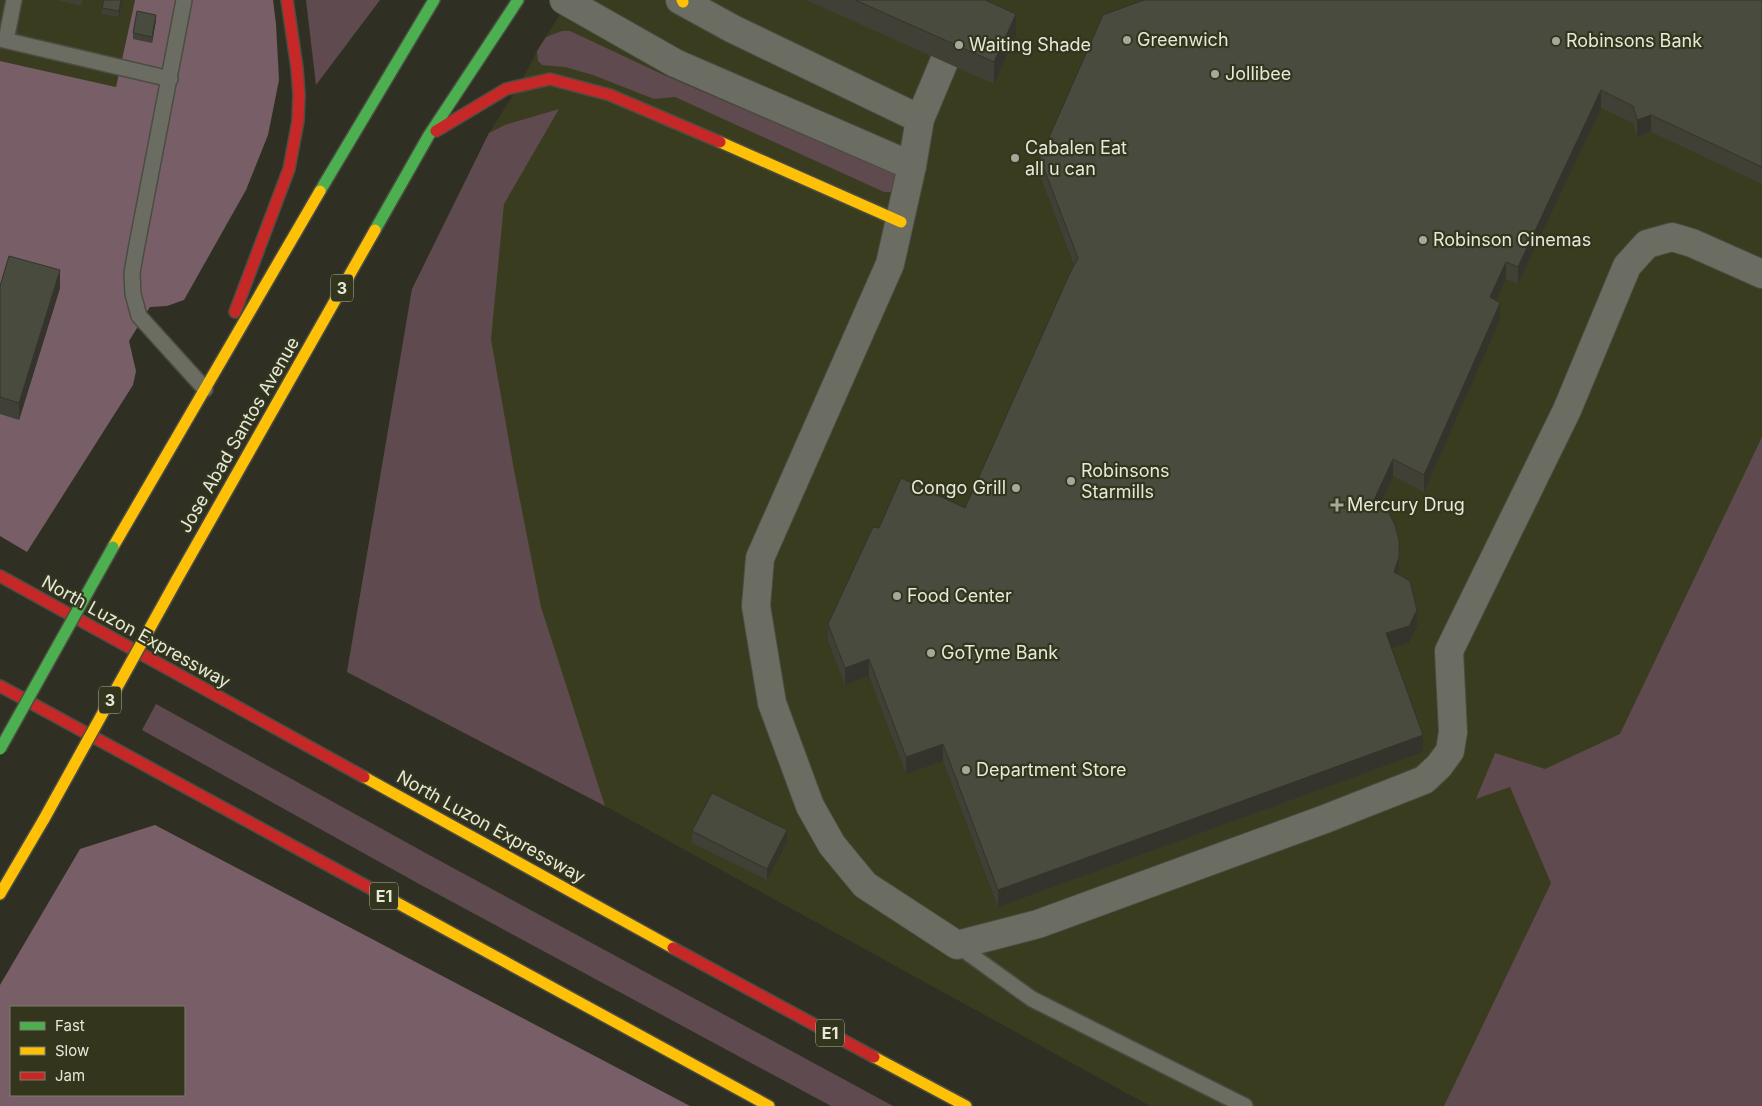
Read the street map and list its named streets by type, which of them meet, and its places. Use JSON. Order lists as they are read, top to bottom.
{
  "streets": {
    "highway": [
      "3",
      "Jose Abad Santos Avenue",
      "North Luzon Expressway",
      "E1"
    ]
  },
  "places": {
    "other": [
      "Greenwich",
      "Robinsons Bank",
      "Waiting Shade",
      "Jollibee",
      "Cabalen Eat all u can",
      "Robinson Cinemas",
      "Robinsons Starmills",
      "Congo Grill",
      "Food Center",
      "GoTyme Bank",
      "Department Store"
    ],
    "health": ["Mercury Drug"]
  },
  "legend": ["Fast", "Slow", "Jam"]
}
